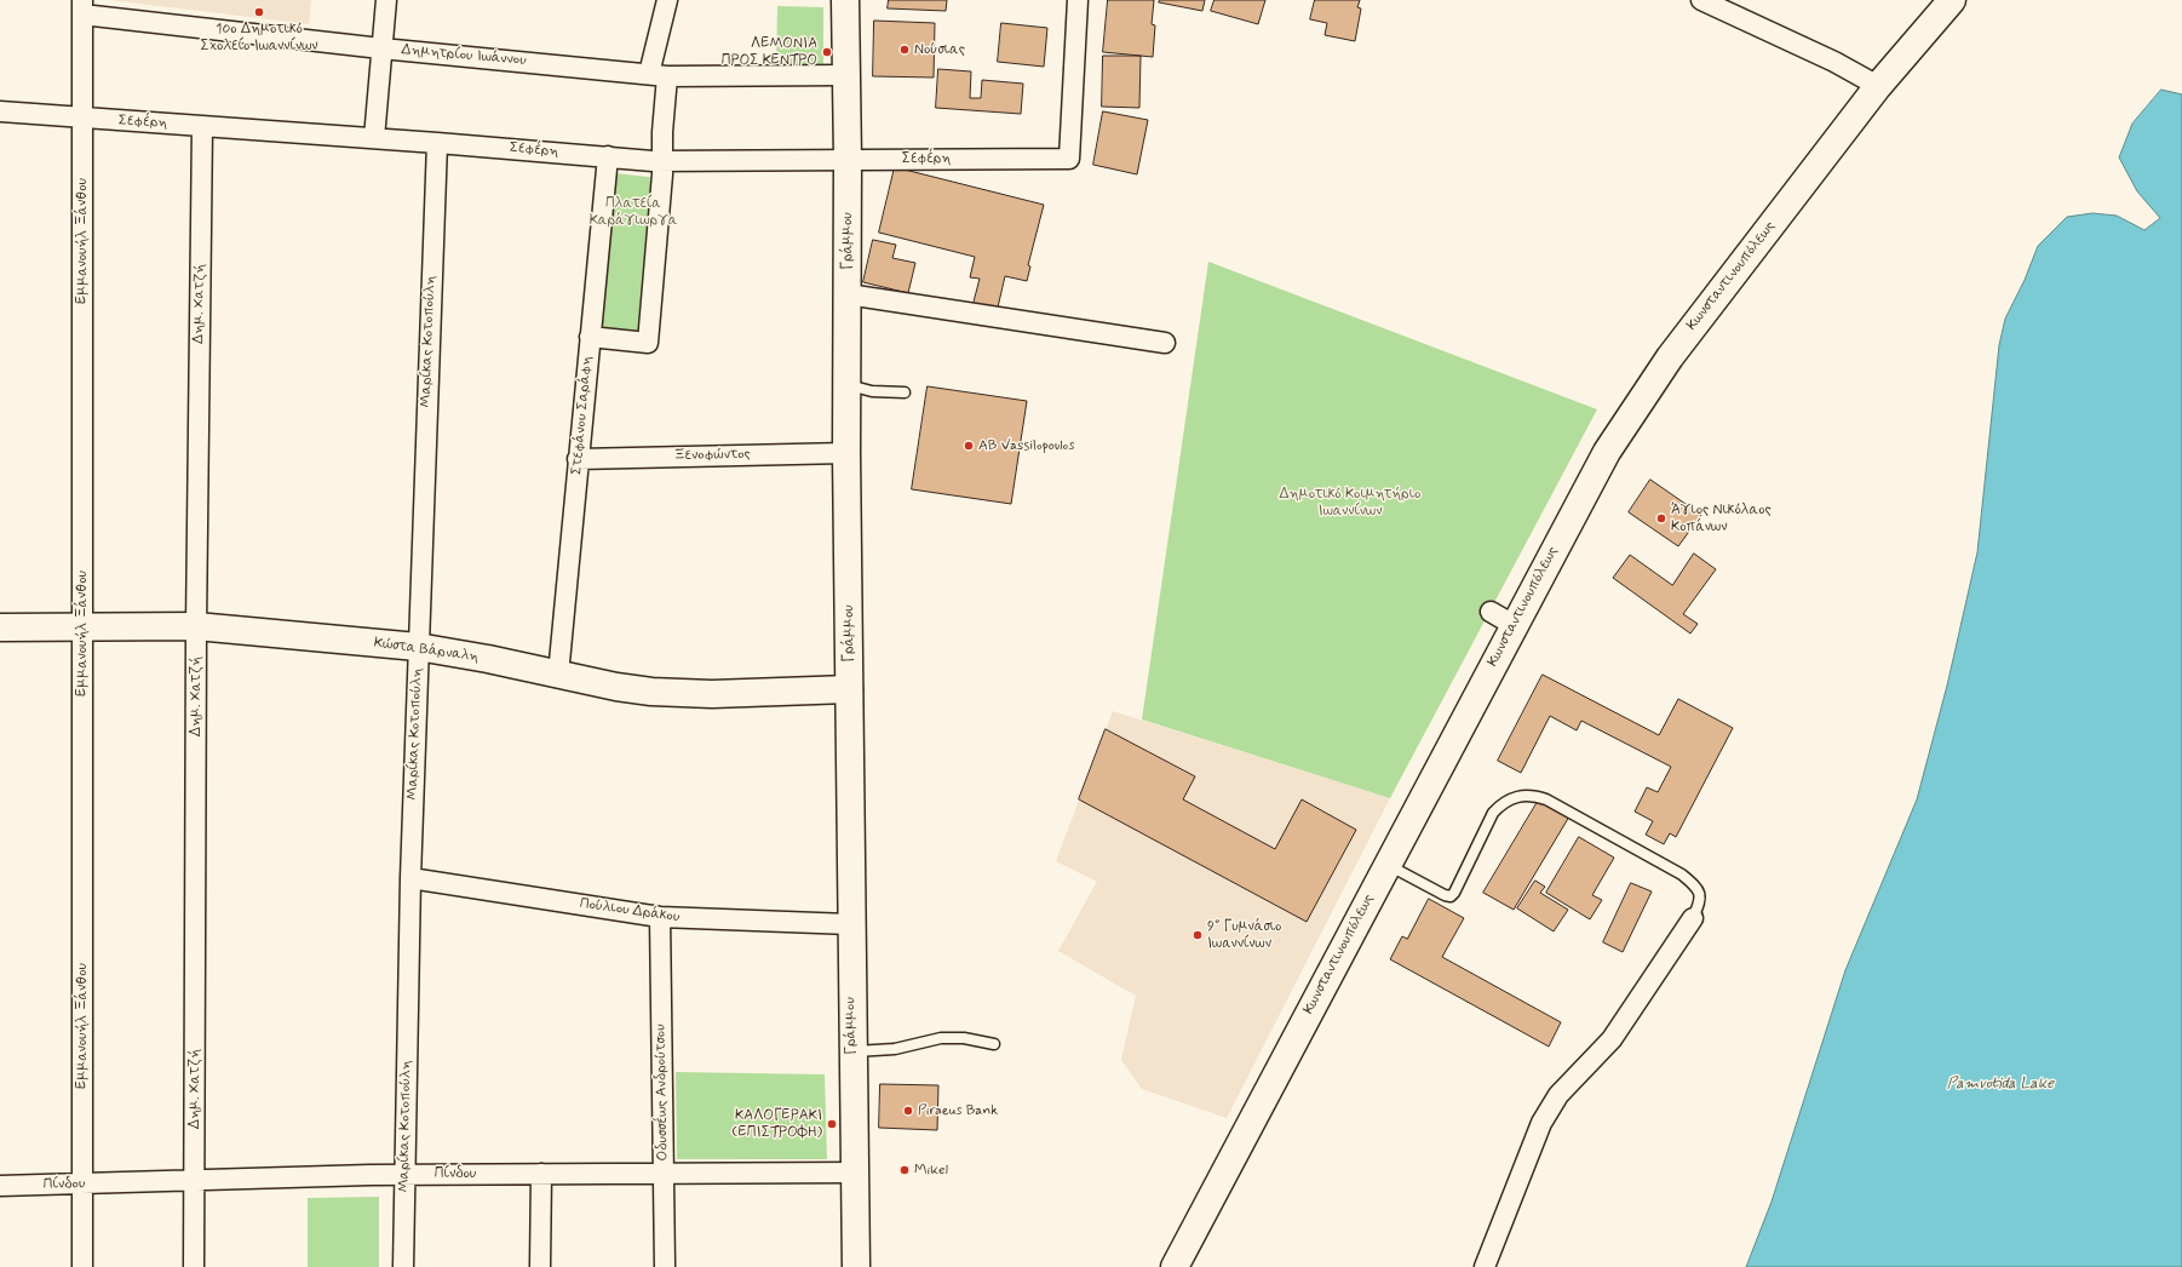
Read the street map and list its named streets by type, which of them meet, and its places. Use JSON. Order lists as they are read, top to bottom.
{
  "streets": {
    "main road": ["Γράμμου", "Κωνσταντινουπόλεως", "Κώστα Βάρναλη"],
    "street": [
      "Δημητρίου Ιωάννου",
      "Σεφέρη",
      "Εμμανουήλ Ξάνθου",
      "Δημ. Χατζή",
      "Μαρίκας Κοτοπούλη",
      "Στεφάνου Σαράφη",
      "Ξενοφώντος",
      "Πούλιου Δράκου",
      "Οδυσσέως Ανδρούτσου",
      "Πίνδου"
    ]
  },
  "crossings": [
    ["Δημητρίου Ιωάννου", "Εμμανουήλ Ξάνθου"],
    ["Δημητρίου Ιωάννου", "Γράμμου"],
    ["Σεφέρη", "Εμμανουήλ Ξάνθου"],
    ["Σεφέρη", "Γράμμου"],
    ["Σεφέρη", "Δημ. Χατζή"],
    ["Σεφέρη", "Μαρίκας Κοτοπούλη"],
    ["Σεφέρη", "Στεφάνου Σαράφη"],
    ["Εμμανουήλ Ξάνθου", "Κώστα Βάρναλη"],
    ["Εμμανουήλ Ξάνθου", "Πίνδου"],
    ["Γράμμου", "Ξενοφώντος"],
    ["Γράμμου", "Κώστα Βάρναλη"],
    ["Γράμμου", "Πούλιου Δράκου"],
    ["Γράμμου", "Πίνδου"],
    ["Δημ. Χατζή", "Κώστα Βάρναλη"],
    ["Δημ. Χατζή", "Πίνδου"],
    ["Μαρίκας Κοτοπούλη", "Κώστα Βάρναλη"],
    ["Μαρίκας Κοτοπούλη", "Πούλιου Δράκου"],
    ["Μαρίκας Κοτοπούλη", "Πίνδου"],
    ["Στεφάνου Σαράφη", "Ξενοφώντος"],
    ["Στεφάνου Σαράφη", "Κώστα Βάρναλη"],
    ["Πούλιου Δράκου", "Οδυσσέως Ανδρούτσου"],
    ["Οδυσσέως Ανδρούτσου", "Πίνδου"]
  ],
  "water": ["Pamvotida Lake"],
  "parks": ["Πλατεία Καράγιωργα", "Δημοτικό Κοιμητήριο Ιωαννίνων"],
  "places": [
    "10ο Δημοτικό Σχολείο Ιωαννίνων",
    "Νούσιας",
    "ΛΕΜΟΝΙΑ ΠΡΟΣ ΚΕΝΤΡΟ",
    "AB Vassilopoulos",
    "Άγιος Νικόλαος Κοπάνων",
    "9° Γυμνάσιο Ιωαννίνων",
    "Piraeus Bank",
    "ΚΑΛΟΓΕΡΑΚΙ (ΕΠΙΣΤΡΟΦΗ)",
    "Mikel"
  ]
}
